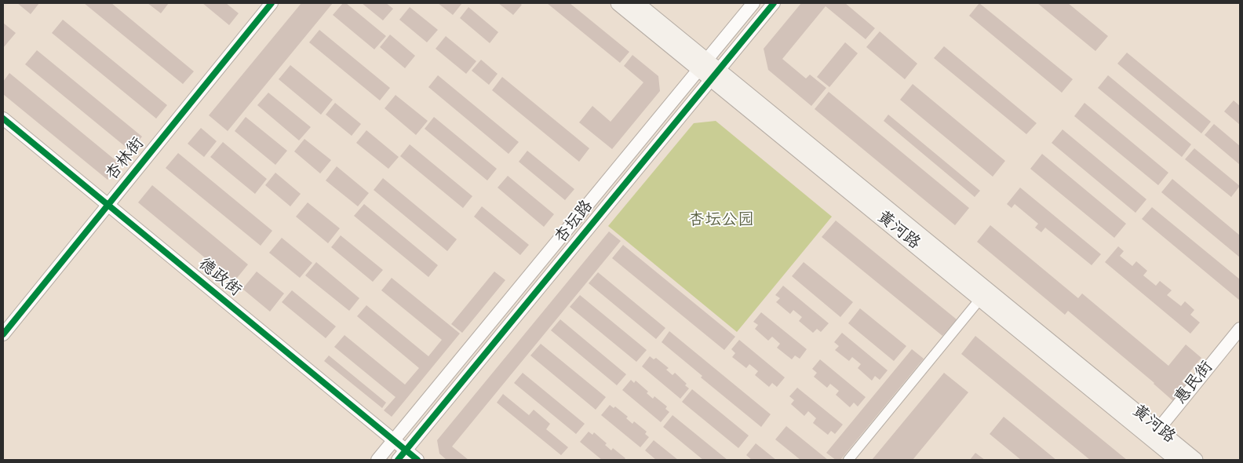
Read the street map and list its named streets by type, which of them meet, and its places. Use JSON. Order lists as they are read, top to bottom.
{
  "streets": {
    "main road": ["黄河路"],
    "street": [
      "杏林街",
      "杏坛路",
      "德政街",
      "惠民街"
    ]
  },
  "crossings": [
    ["杏林街", "德政街"],
    ["杏坛路", "黄河路"],
    ["杏坛路", "德政街"],
    ["黄河路", "惠民街"]
  ],
  "parks": ["杏坛公园"]
}
